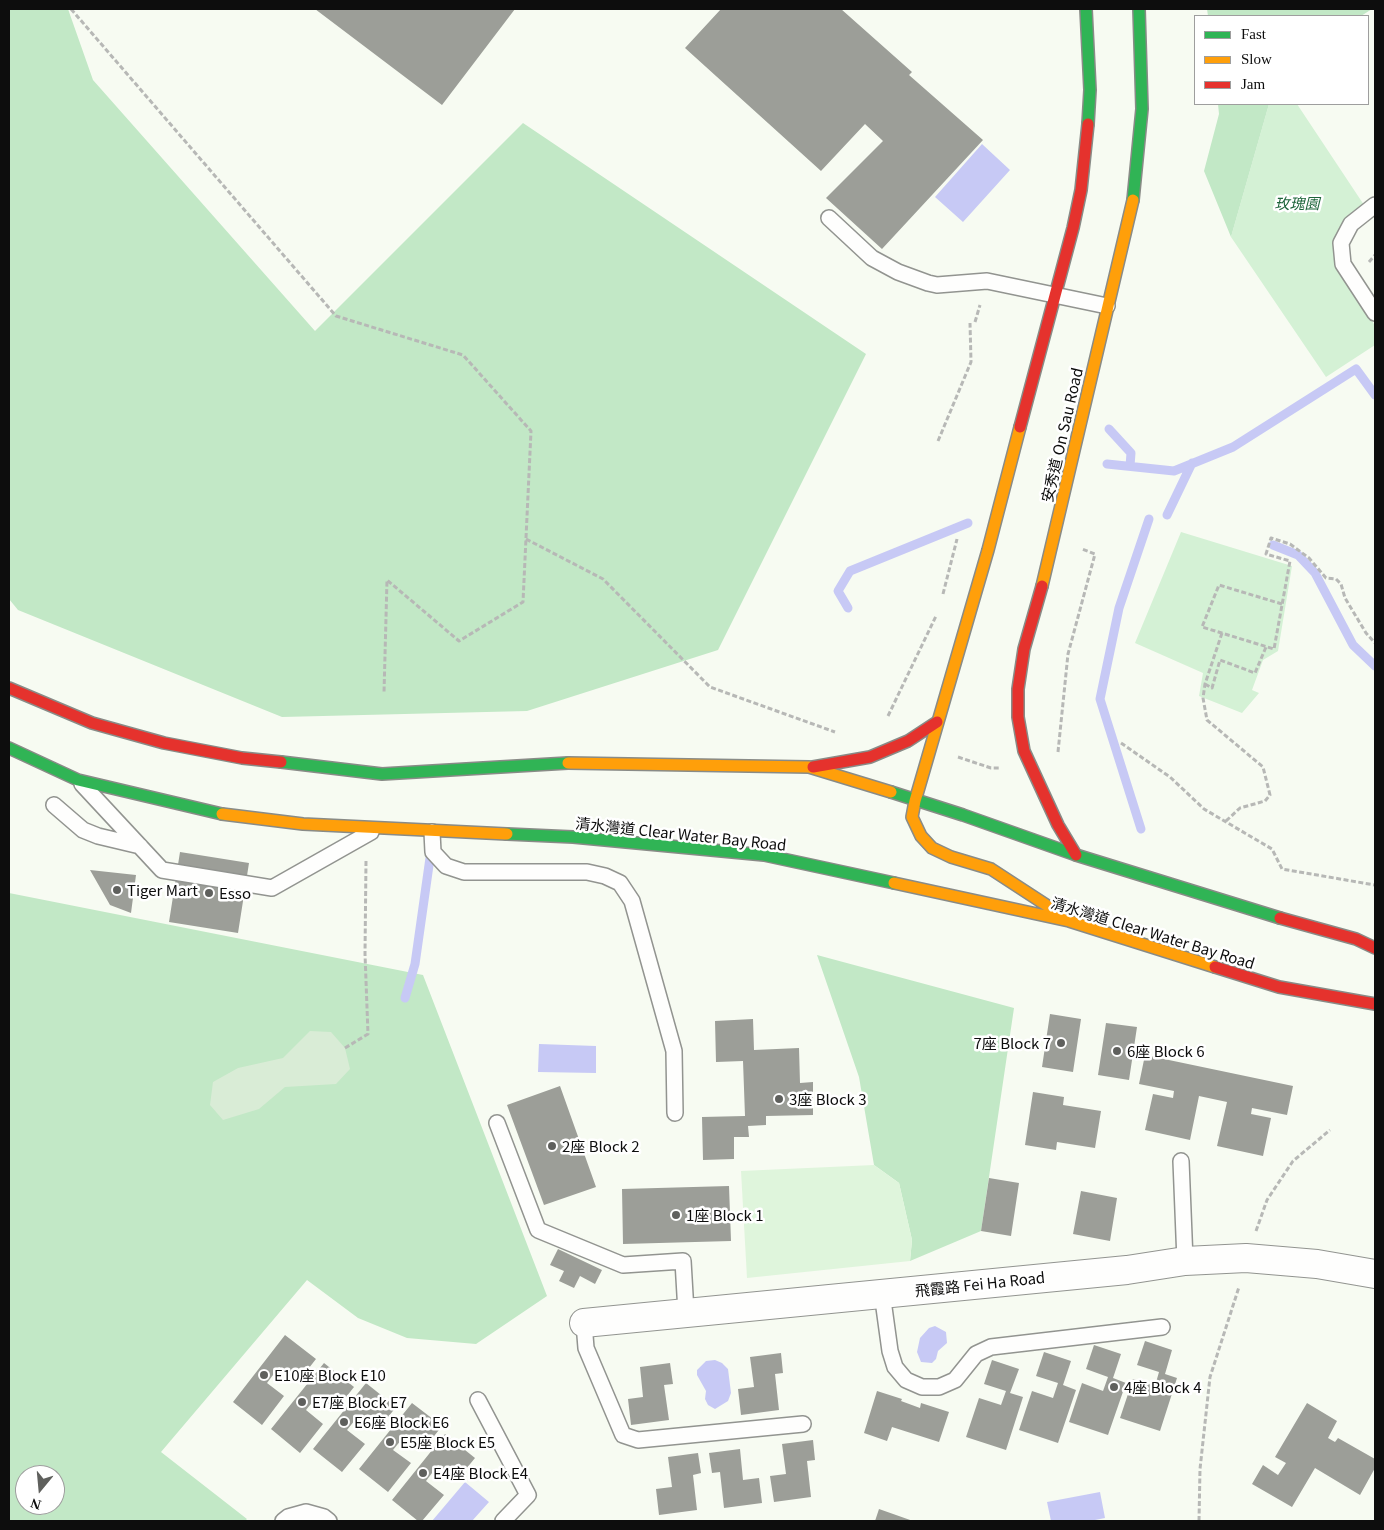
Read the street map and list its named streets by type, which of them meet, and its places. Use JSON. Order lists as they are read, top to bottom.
{
  "streets": {
    "main road": ["安秀道 On Sau Road", "清水灣道 Clear Water Bay Road"],
    "street": ["飛霞路 Fei Ha Road"]
  },
  "parks": ["玫瑰園"],
  "places": [
    "Tiger Mart",
    "Esso",
    "7座 Block 7",
    "6座 Block 6",
    "3座 Block 3",
    "2座 Block 2",
    "1座 Block 1",
    "E10座 Block E10",
    "4座 Block 4",
    "E7座 Block E7",
    "E6座 Block E6",
    "E5座 Block E5",
    "E4座 Block E4"
  ],
  "legend": ["Fast", "Slow", "Jam"],
  "north": "bottom"
}
